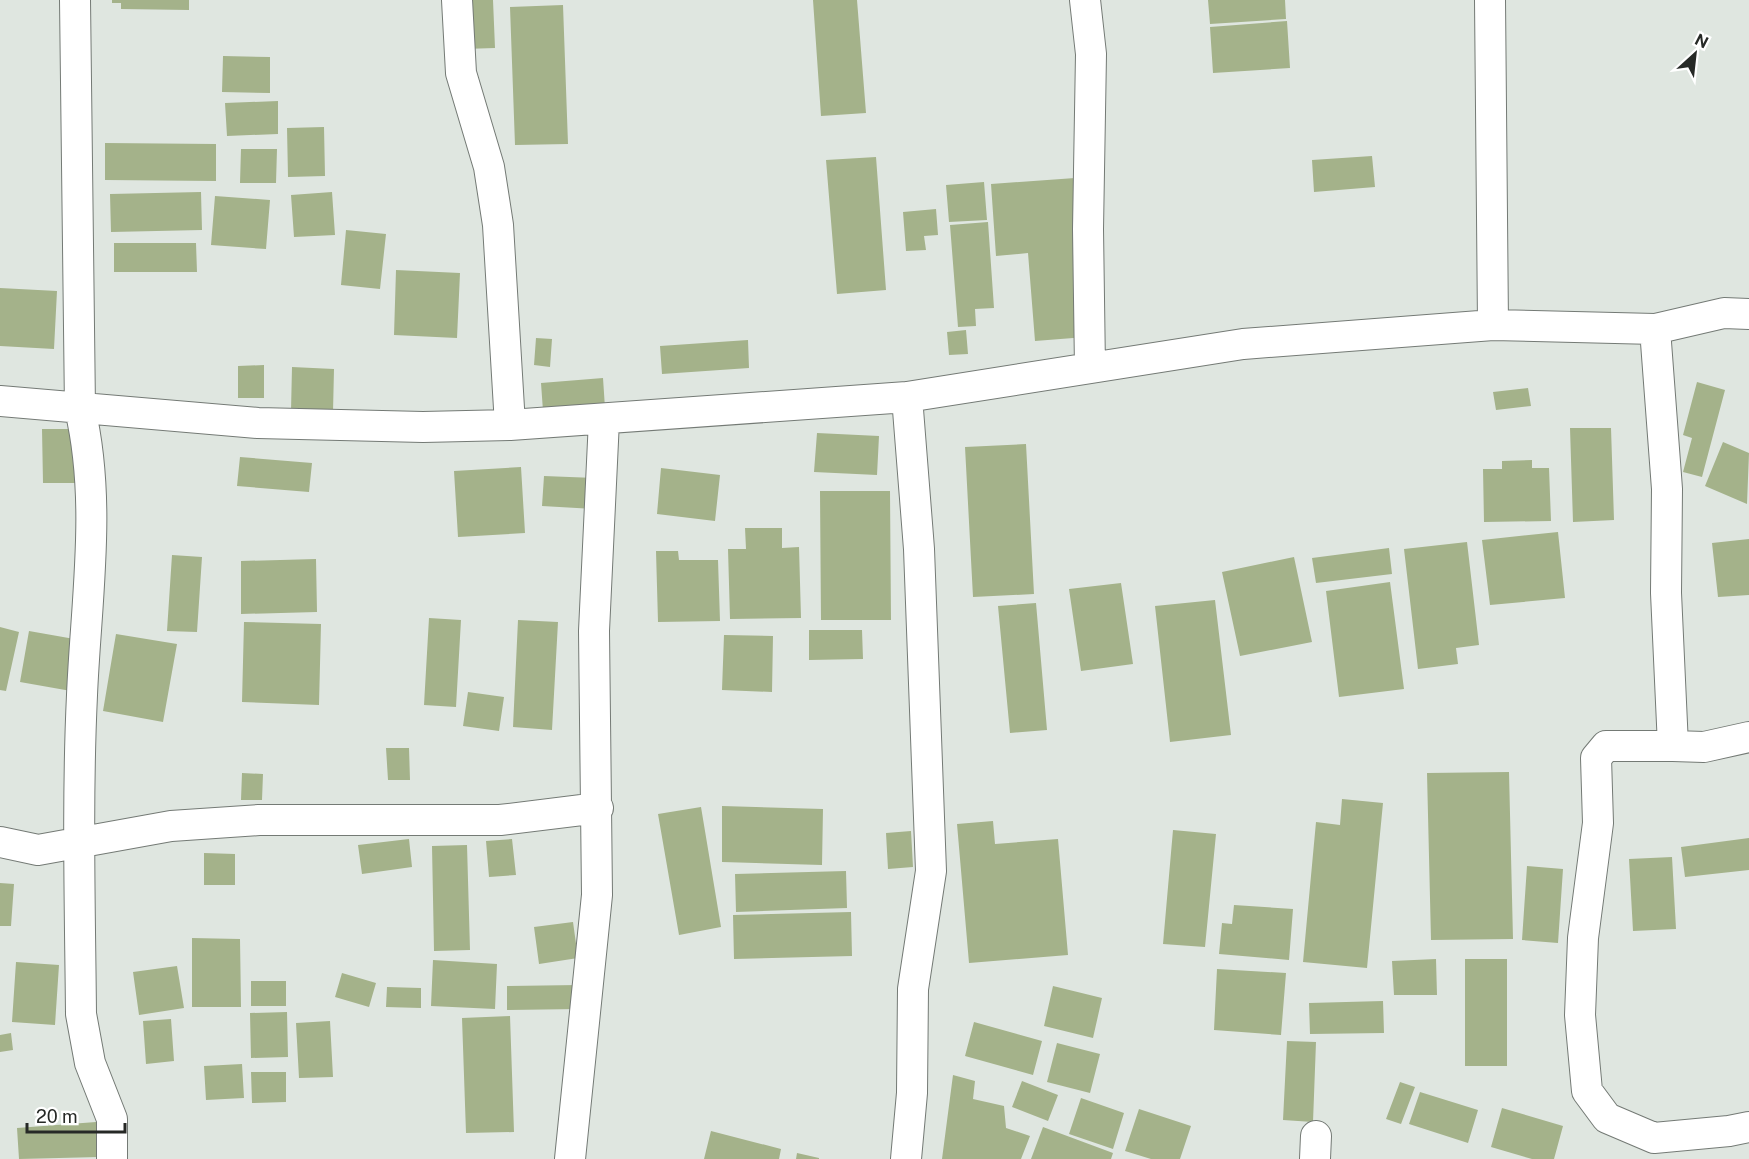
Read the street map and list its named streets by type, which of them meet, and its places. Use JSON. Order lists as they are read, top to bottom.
{
  "scale_bar": "20 m",
  "north": "top right"
}
